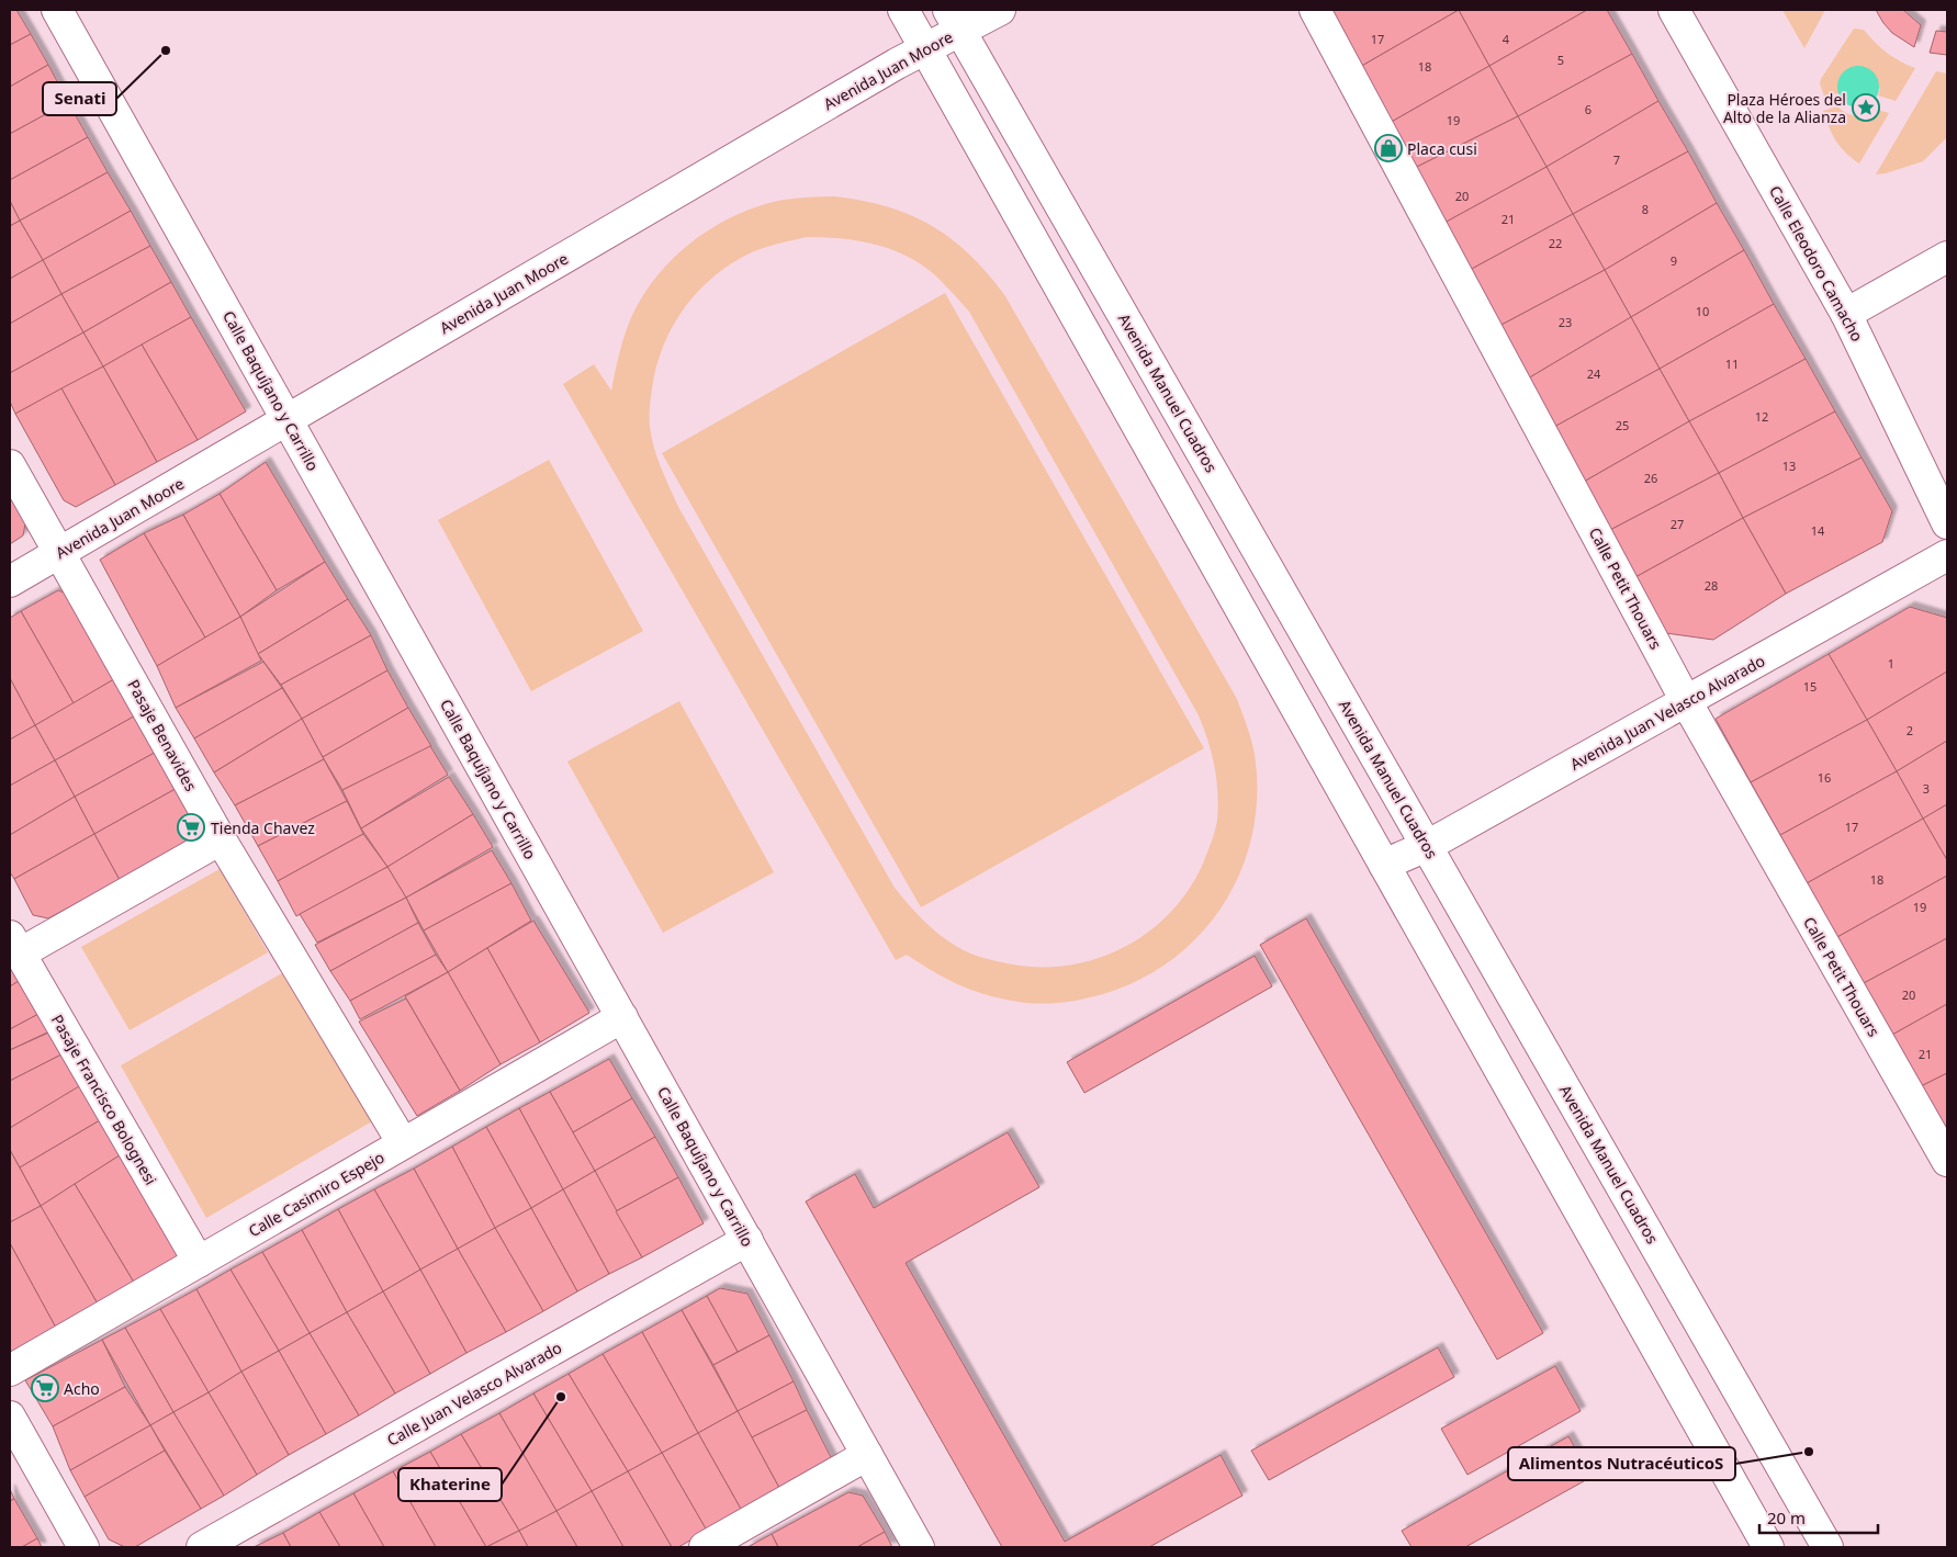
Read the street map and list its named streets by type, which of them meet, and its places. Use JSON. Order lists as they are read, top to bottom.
{
  "streets": {
    "street": [
      "Avenida Juan Moore",
      "Calle Eleodoro Camacho",
      "Calle Baquíjano y Carrillo",
      "Avenida Manuel Cuadros",
      "Calle Petit Thouars",
      "Avenida Juan Velasco Alvarado",
      "Pasaje Benavides",
      "Pasaje Francisco Bolognesi",
      "Calle Casimiro Espejo",
      "Calle Juan Velasco Alvarado"
    ]
  },
  "crossings": [
    ["Avenida Juan Moore", "Calle Baquíjano y Carrillo"],
    ["Avenida Juan Moore", "Avenida Manuel Cuadros"],
    ["Avenida Juan Moore", "Pasaje Benavides"],
    ["Calle Baquíjano y Carrillo", "Calle Casimiro Espejo"],
    ["Calle Baquíjano y Carrillo", "Calle Juan Velasco Alvarado"],
    ["Avenida Manuel Cuadros", "Avenida Juan Velasco Alvarado"],
    ["Calle Petit Thouars", "Avenida Juan Velasco Alvarado"],
    ["Pasaje Benavides", "Calle Casimiro Espejo"],
    ["Pasaje Francisco Bolognesi", "Calle Casimiro Espejo"]
  ],
  "places": {
    "other": ["Senati", "Khaterine", "Alimentos NutracéuticoS"],
    "place": ["Plaza Héroes del Alto de la Alianza"],
    "shop": ["Placa cusi"],
    "supermarket": ["Tienda Chavez", "Acho"]
  },
  "house_numbers": [
    "17",
    "4",
    "5",
    "18",
    "6",
    "19",
    "7",
    "20",
    "8",
    "21",
    "22",
    "9",
    "10",
    "23",
    "11",
    "24",
    "12",
    "25",
    "13",
    "26",
    "27",
    "14",
    "28",
    "1",
    "15",
    "2",
    "16",
    "3",
    "17",
    "18",
    "19",
    "20",
    "21"
  ],
  "scale_bar": "20 m"
}
